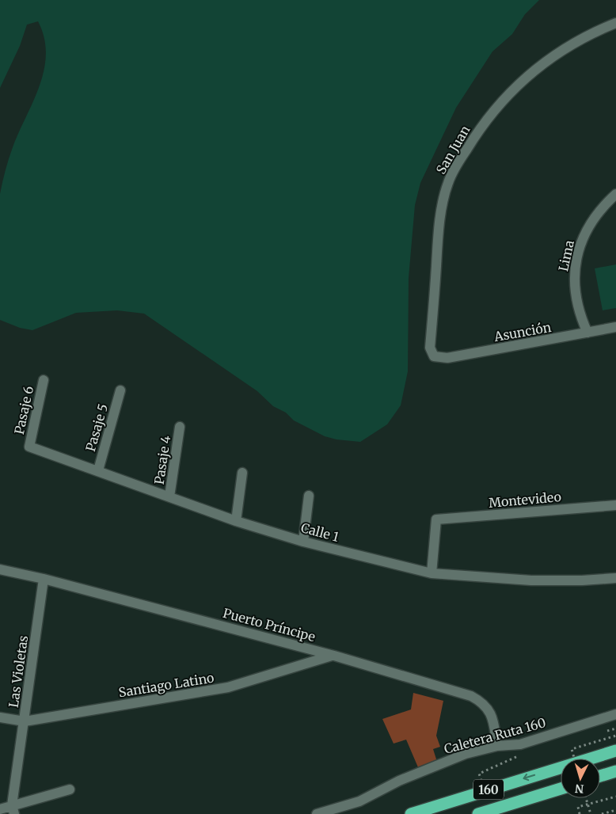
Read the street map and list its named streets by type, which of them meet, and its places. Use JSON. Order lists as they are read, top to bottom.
{
  "streets": {
    "highway": ["160"],
    "street": [
      "San Juan",
      "Lima",
      "Asunción",
      "Pasaje 6",
      "Pasaje 5",
      "Pasaje 4",
      "Montevideo",
      "Calle 1",
      "Puerto Príncipe",
      "Las Violetas",
      "Santiago Latino",
      "Caletera Ruta 160"
    ]
  },
  "crossings": [
    ["San Juan", "Asunción"],
    ["Lima", "Asunción"],
    ["Pasaje 6", "Calle 1"],
    ["Pasaje 5", "Calle 1"],
    ["Pasaje 4", "Calle 1"],
    ["Montevideo", "Calle 1"],
    ["Puerto Príncipe", "Las Violetas"],
    ["Puerto Príncipe", "Santiago Latino"],
    ["Puerto Príncipe", "Caletera Ruta 160"],
    ["Las Violetas", "Santiago Latino"]
  ],
  "north": "bottom"
}
